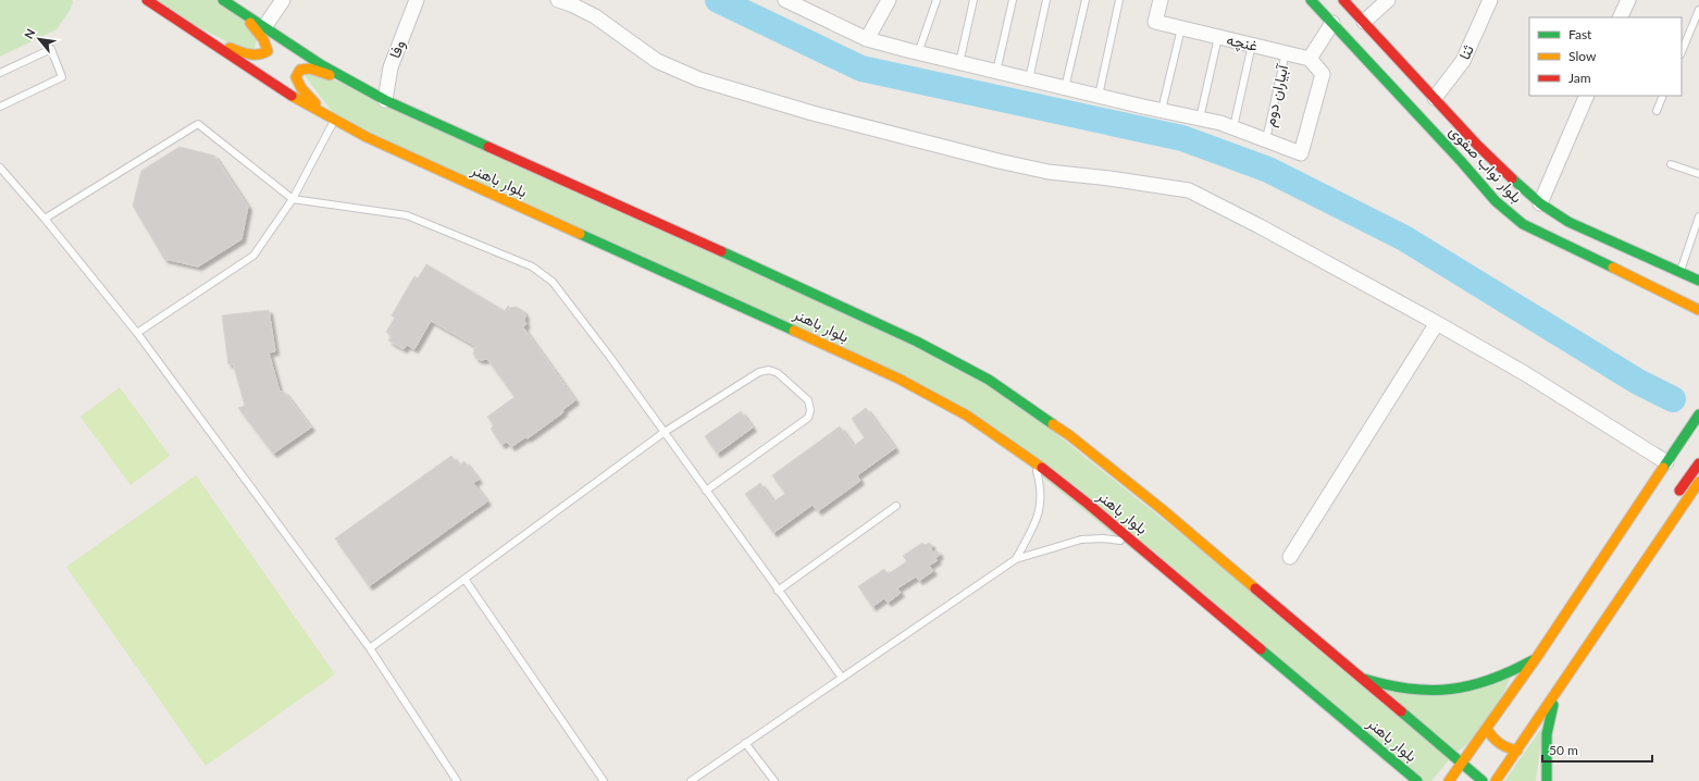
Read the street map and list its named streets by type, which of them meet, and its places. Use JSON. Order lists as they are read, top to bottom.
{
  "streets": {
    "main road": ["بلوار نواب صفوی", "بلوار باهنر"],
    "street": ["غنچه", "وفا", "ثنا"],
    "lane": ["آبیاران دوم"]
  },
  "crossings": [
    ["غنچه", "آبیاران دوم"],
    ["وفا", "بلوار باهنر"],
    ["ثنا", "بلوار نواب صفوی"]
  ],
  "legend": ["Fast", "Slow", "Jam"],
  "scale_bar": "50 m",
  "north": "top left"
}
